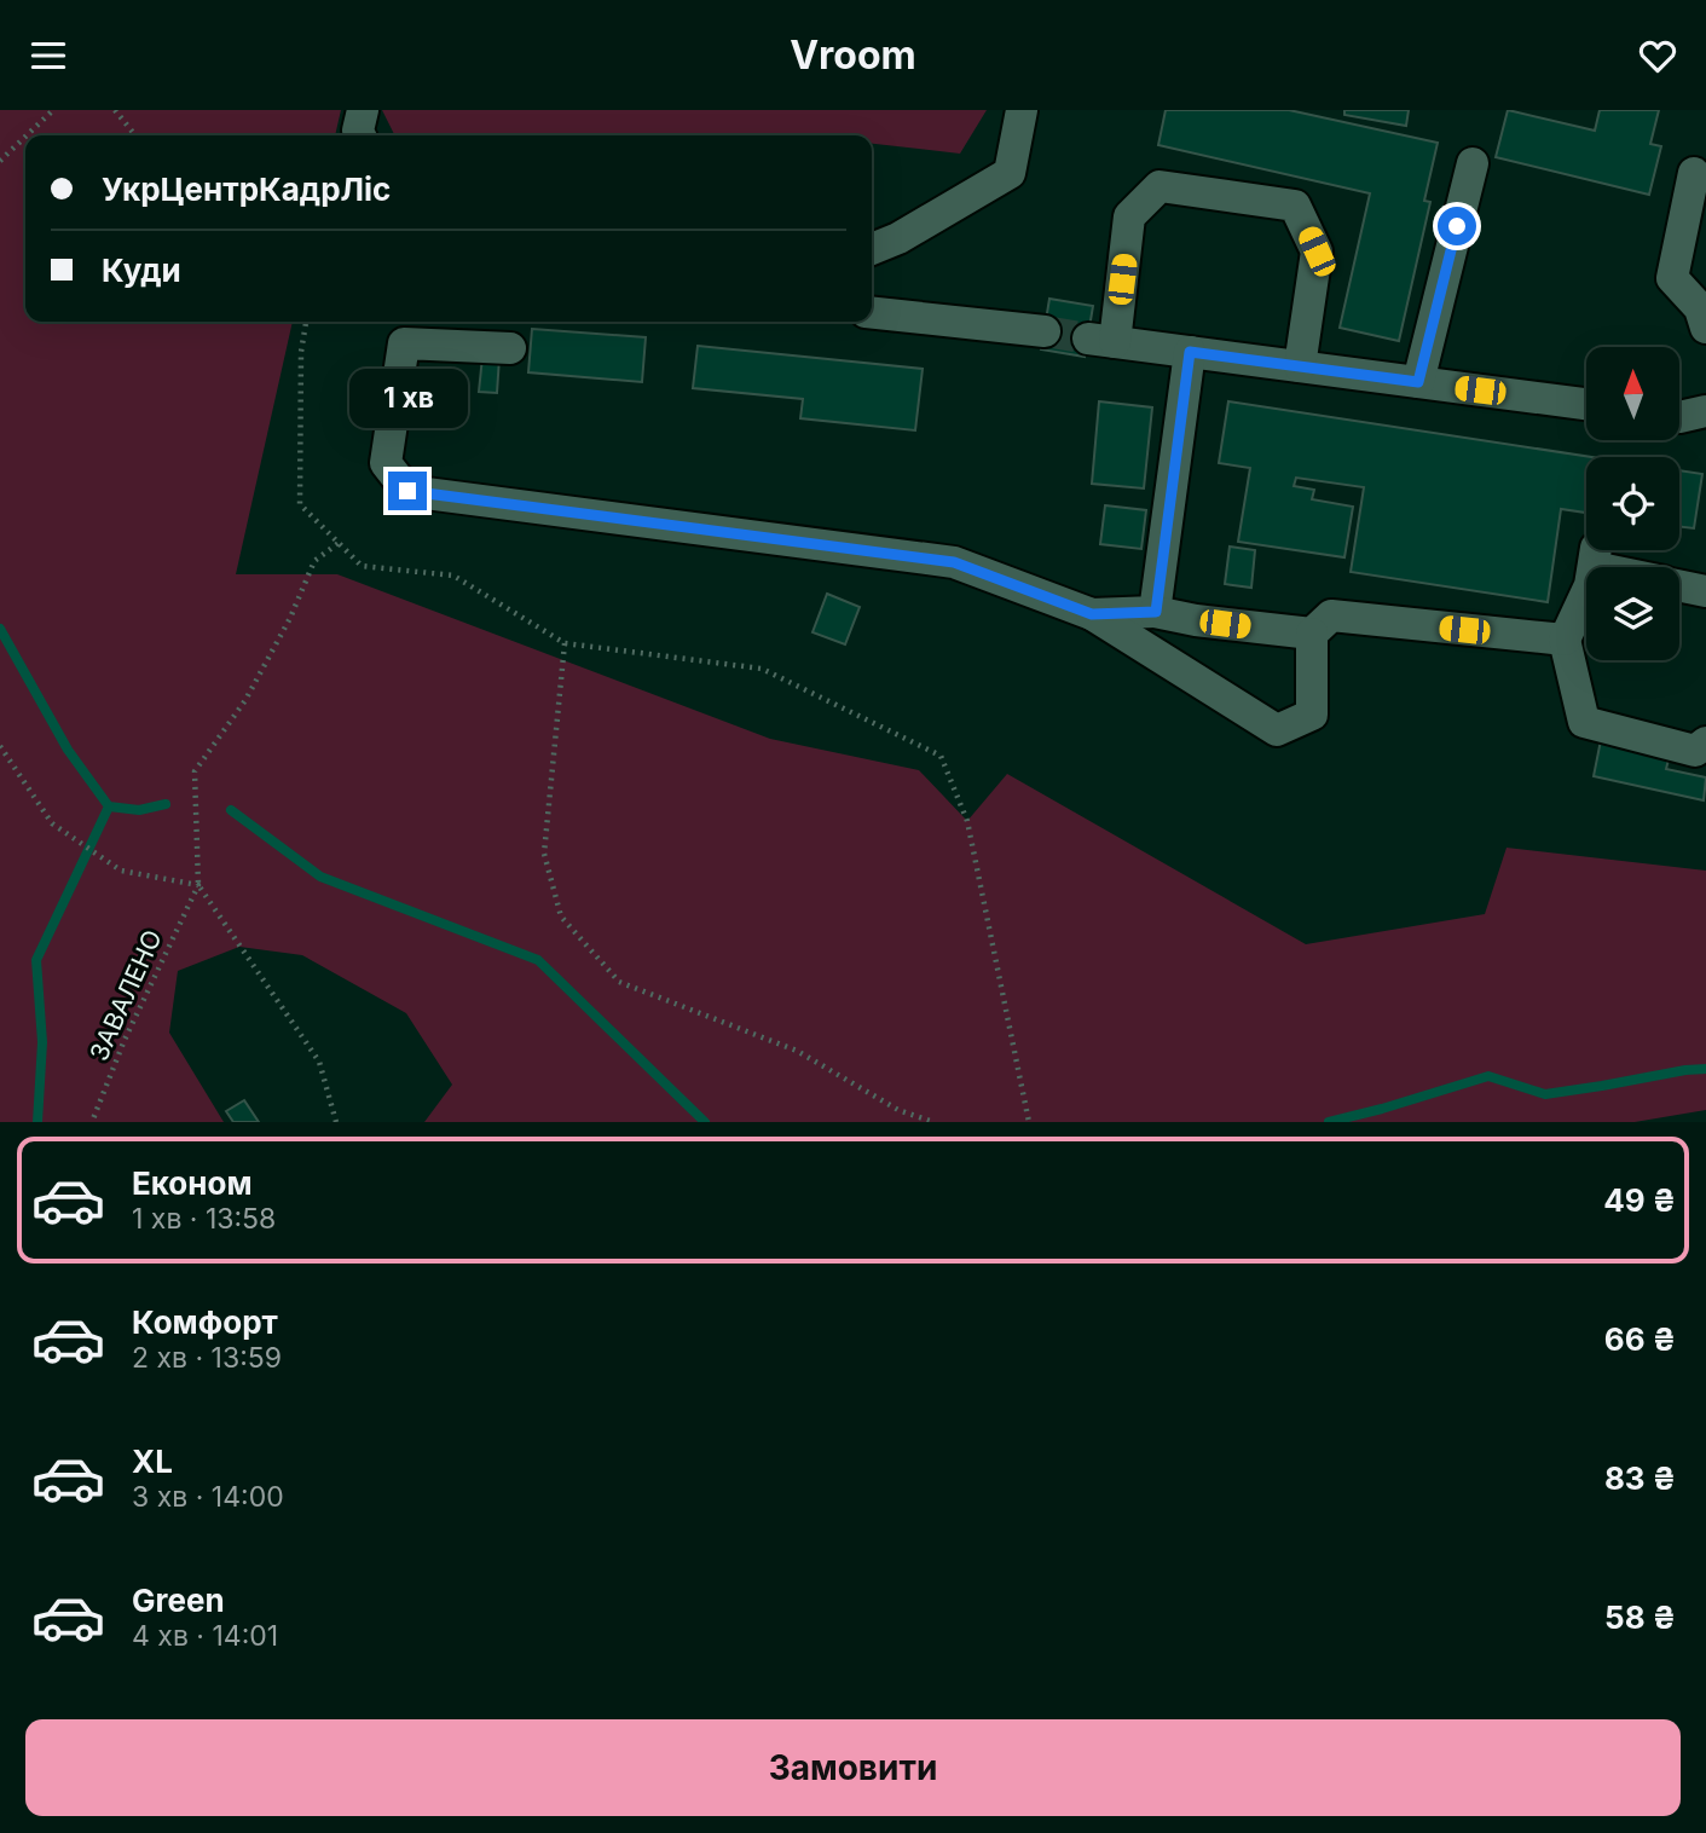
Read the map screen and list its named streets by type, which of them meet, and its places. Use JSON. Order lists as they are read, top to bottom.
{
  "streets": {
    "path": ["ЗАВАЛЕНО"]
  },
  "north": "top",
  "page": {
    "header": "Vroom",
    "banner": ["УкрЦентрКадрЛіс", "Куди"],
    "bubble": "1 хв",
    "list": [
      {
        "name": "Економ",
        "note": "1 хв · 13:58",
        "value": "49 ₴"
      },
      {
        "name": "Комфорт",
        "note": "2 хв · 13:59",
        "value": "66 ₴"
      },
      {
        "name": "XL",
        "note": "3 хв · 14:00",
        "value": "83 ₴"
      },
      {
        "name": "Green",
        "note": "4 хв · 14:01",
        "value": "58 ₴"
      }
    ],
    "buttons": "Замовити"
  }
}
